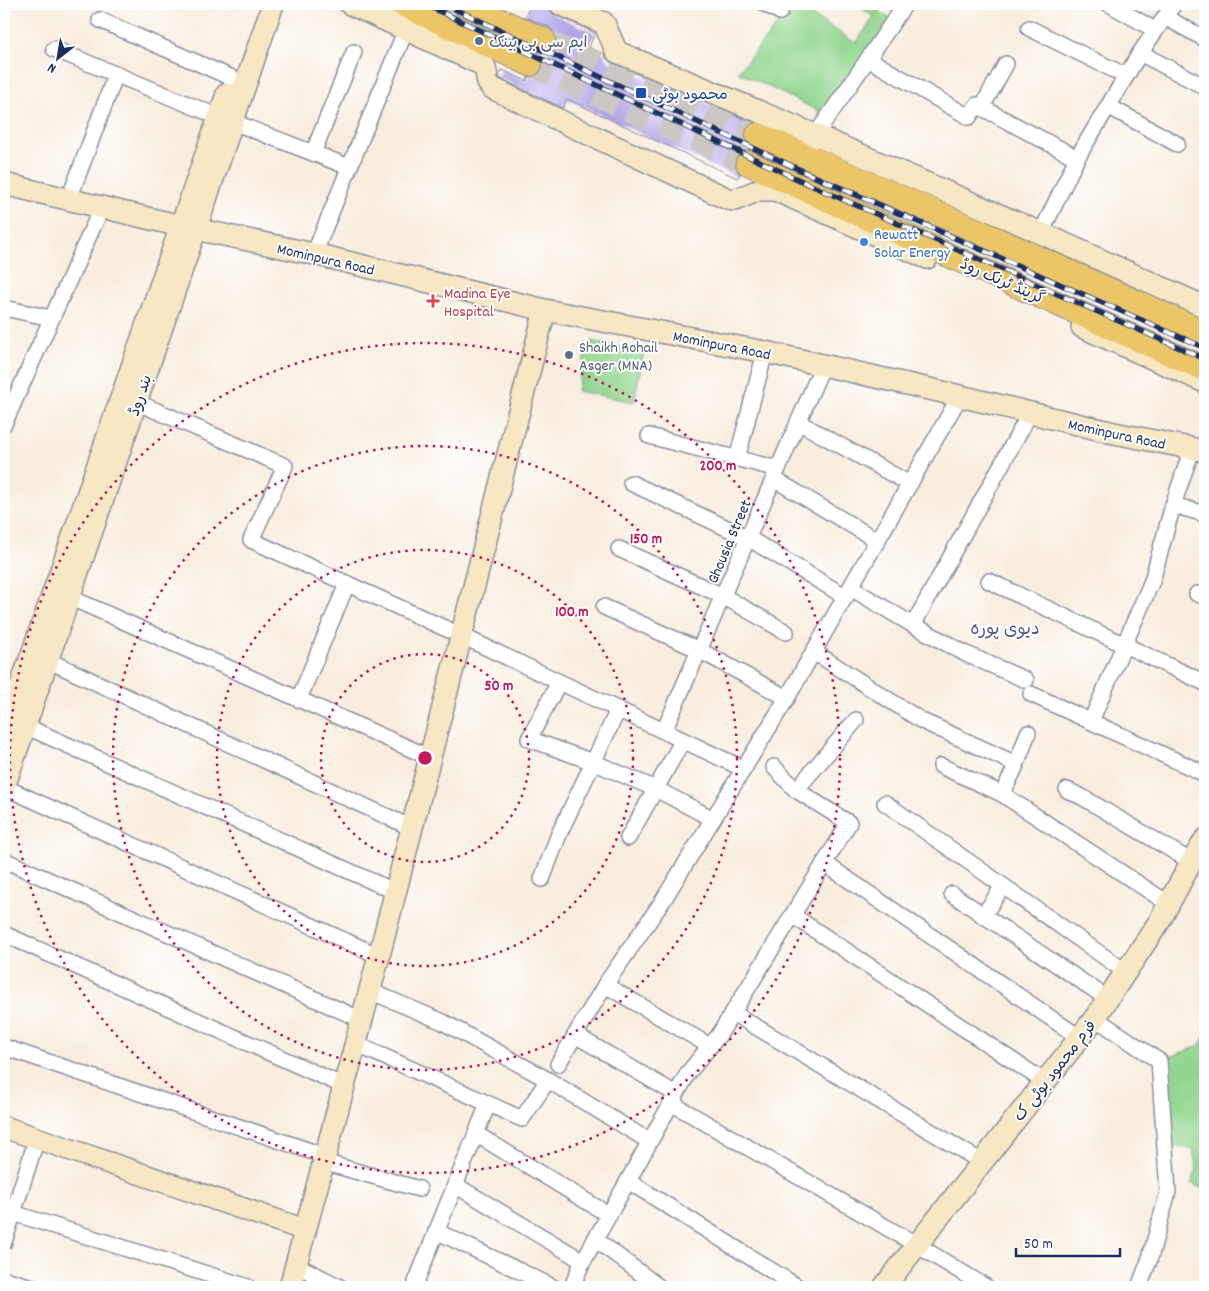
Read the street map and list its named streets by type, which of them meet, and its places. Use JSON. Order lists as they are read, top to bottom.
{
  "streets": {
    "main road": ["گرینڈ ٹرنک روڈ"],
    "street": [
      "Mominpura Road",
      "بند روڈ",
      "Ghousia Street",
      "فرم محمود بوٹی ک"
    ]
  },
  "crossings": [
    ["Mominpura Road", "بند روڈ"],
    ["Mominpura Road", "Ghousia Street"]
  ],
  "districts": ["دیوی پورہ"],
  "places": {
    "other": ["ایم سی بی بینک", "Rewatt Solar Energy", "Shaikh Rohail Asger (MNA)"],
    "transit": ["محمود بوٹی"],
    "health": ["Madina Eye Hospital"]
  },
  "scale_bar": "50 m",
  "north": "bottom left",
  "rings": [
    "200 m",
    "150 m",
    "100 m",
    "50 m"
  ]
}
